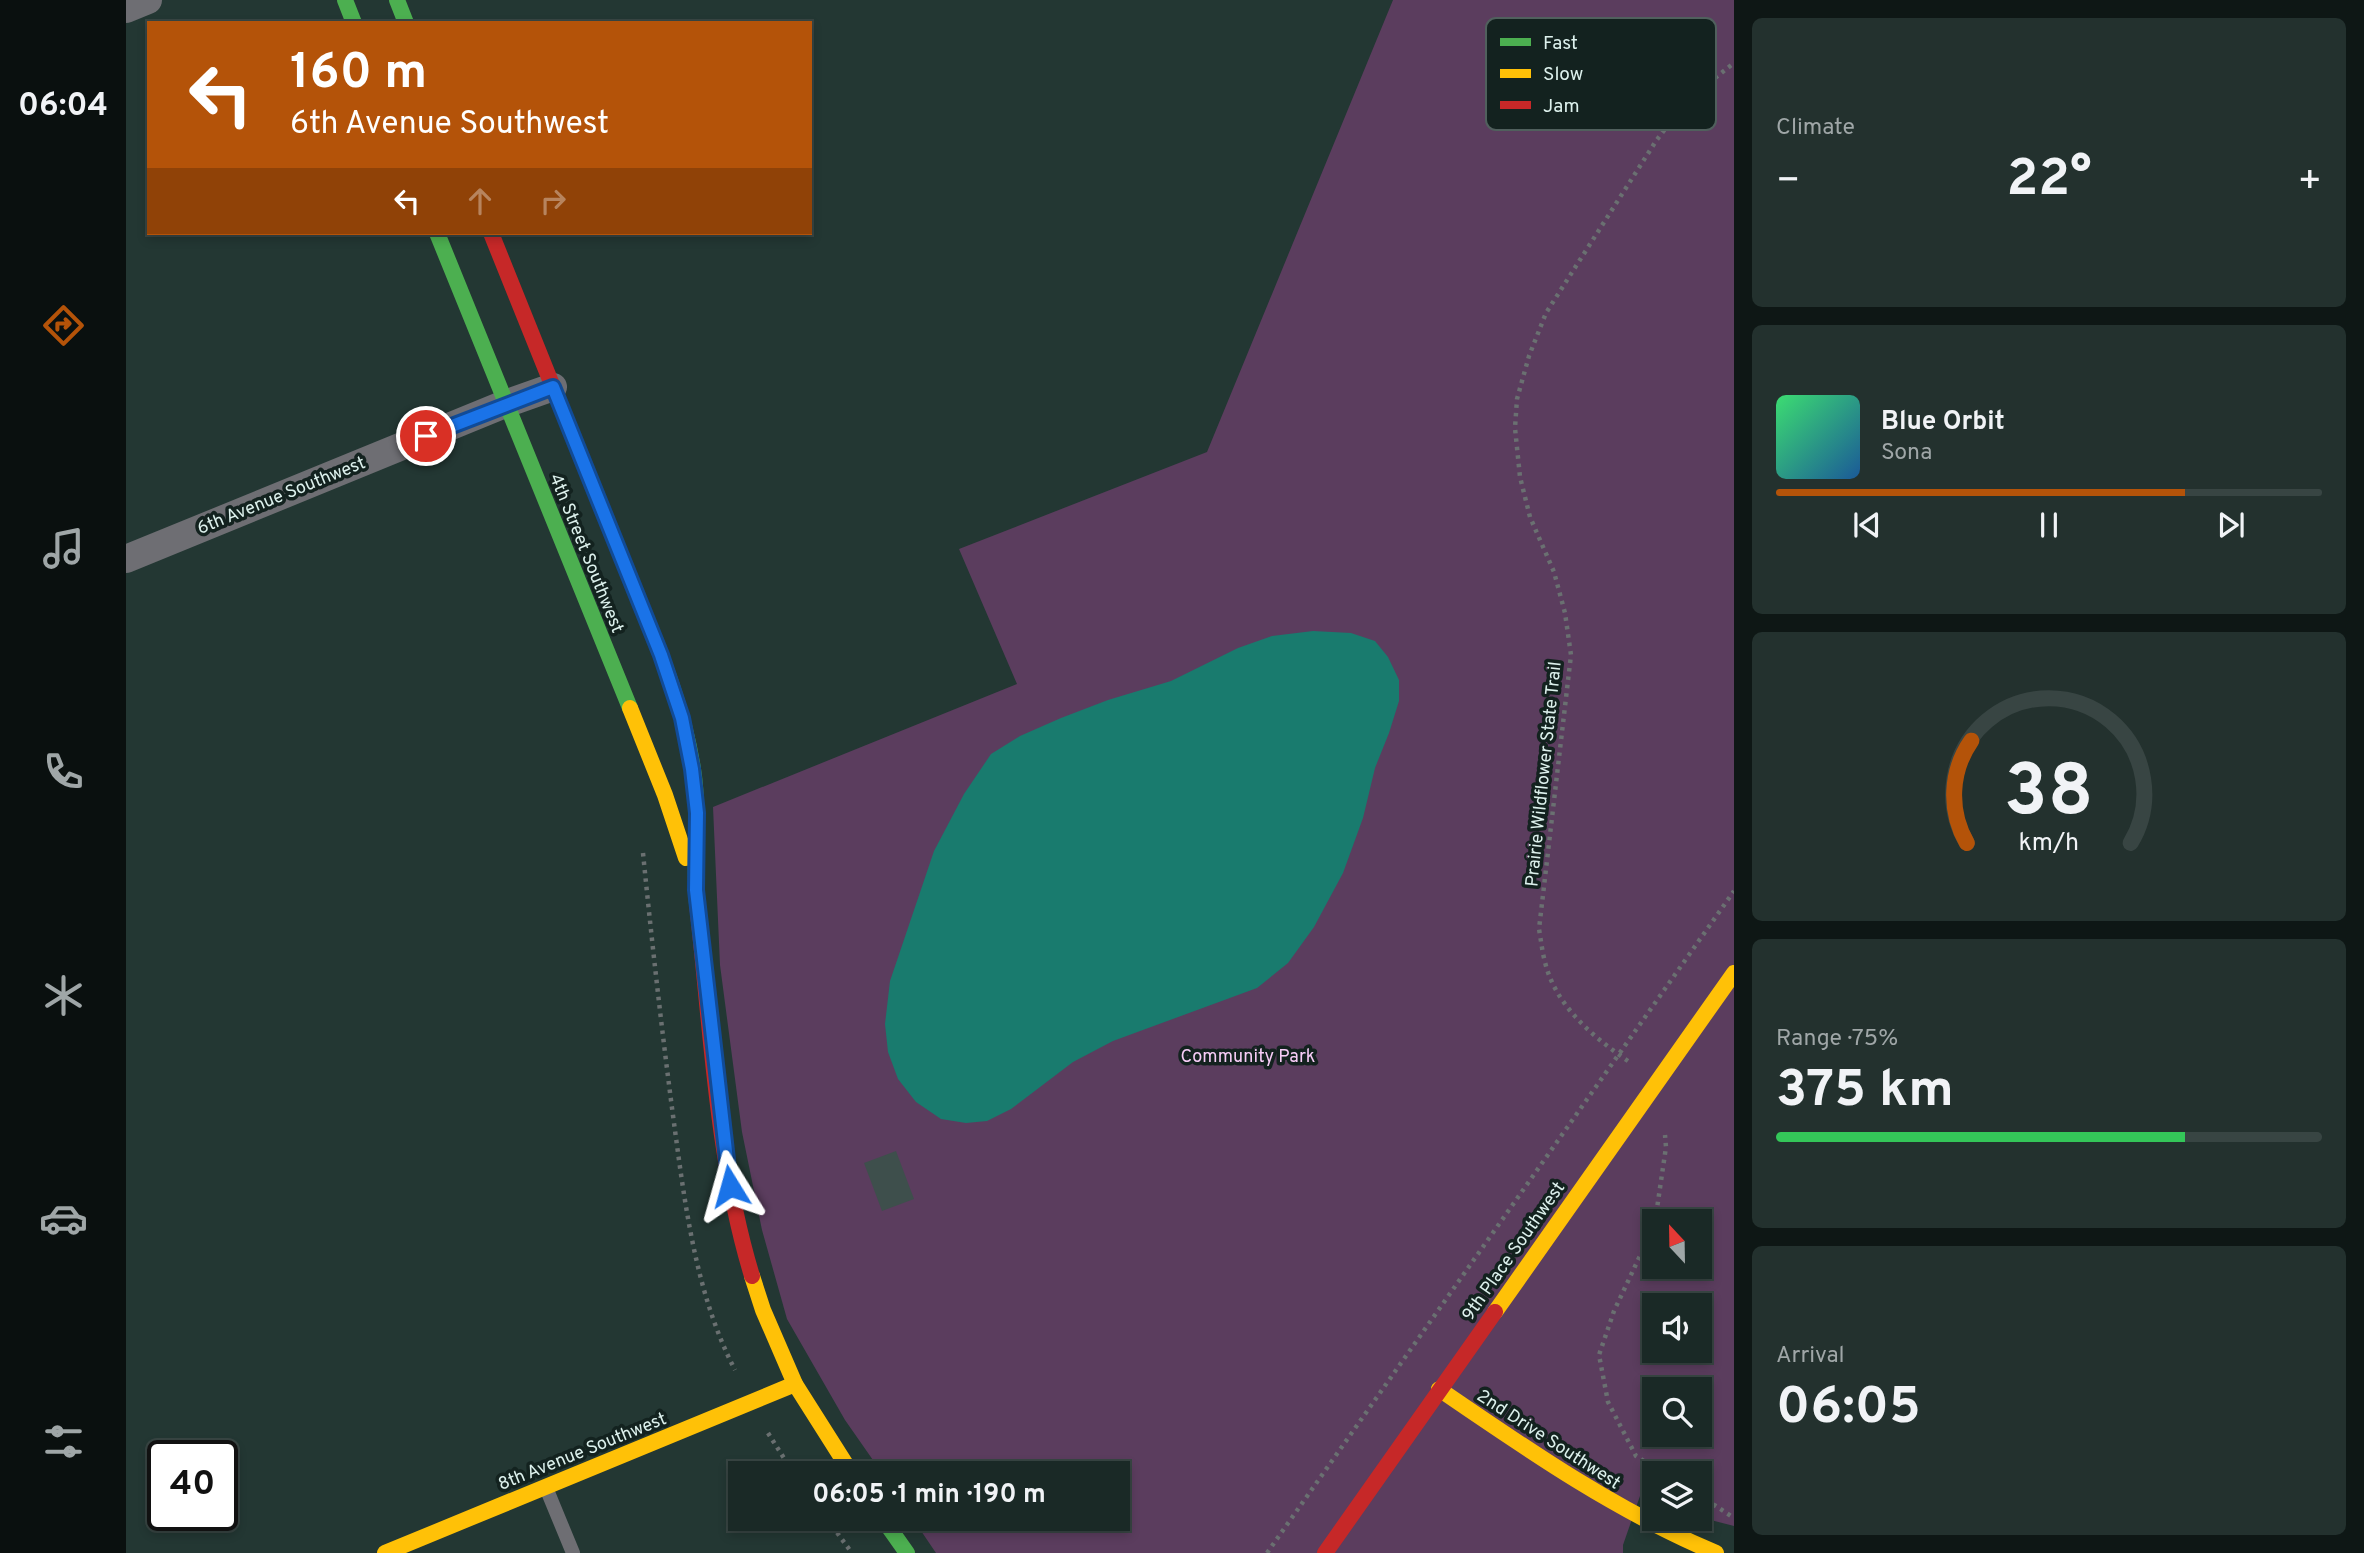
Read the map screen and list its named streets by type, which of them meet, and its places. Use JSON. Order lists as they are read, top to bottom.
{
  "streets": {
    "street": [
      "6th Avenue Southwest",
      "4th Street Southwest",
      "9th Place Southwest",
      "2nd Drive Southwest",
      "8th Avenue Southwest"
    ],
    "path": ["Prairie Wildflower State Trail"]
  },
  "crossings": [
    ["6th Avenue Southwest", "4th Street Southwest"],
    ["4th Street Southwest", "8th Avenue Southwest"],
    ["Prairie Wildflower State Trail", "9th Place Southwest"],
    ["9th Place Southwest", "2nd Drive Southwest"]
  ],
  "parks": ["Community Park"],
  "legend": ["Fast", "Slow", "Jam"],
  "north": "top",
  "page": {
    "tabs": "06:04",
    "tile": [
      "Climate",
      ["Range · 75%", "375 km"],
      ["Arrival", "06:05"]
    ],
    "turn": ["160 m", "6th Avenue Southwest"],
    "heat": ["−", "22°", "+"],
    "song": ["Blue Orbit", "Sona"],
    "limit": "40",
    "trip": "06:05 · 1 min · 190 m",
    "gauge": ["38", "km/h"]
  }
}
